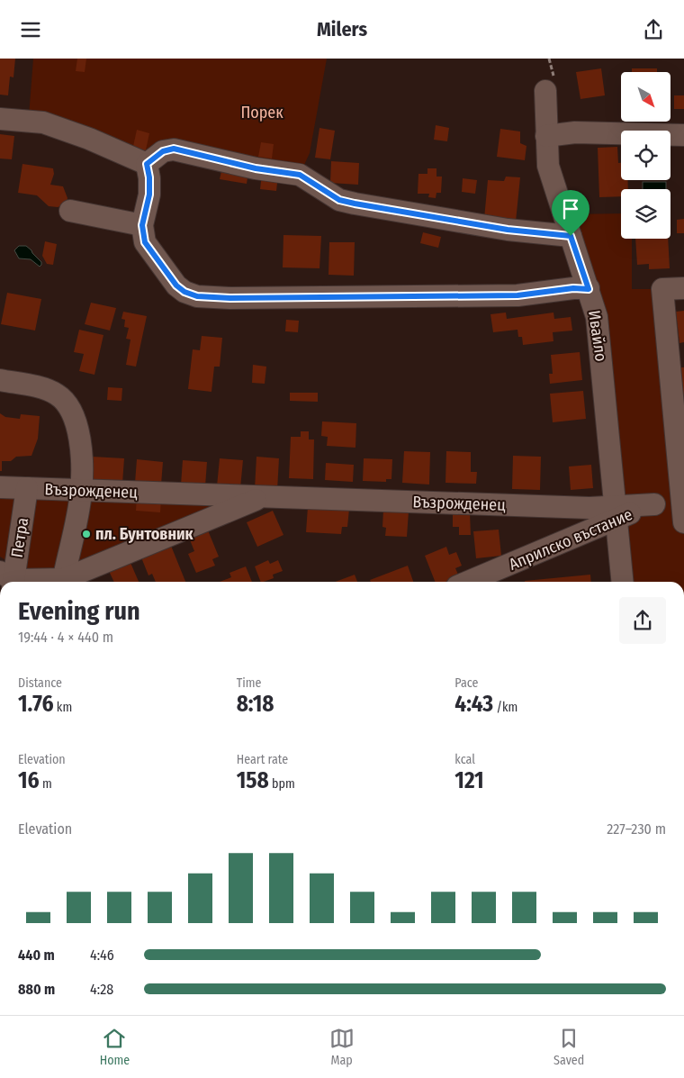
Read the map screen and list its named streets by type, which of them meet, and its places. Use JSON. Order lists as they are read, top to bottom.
{
  "streets": {
    "street": [
      "Ивайло",
      "Възрожденец",
      "Петра",
      "Априлско въстание"
    ]
  },
  "crossings": [
    ["Ивайло", "Възрожденец"],
    ["Ивайло", "Априлско въстание"],
    ["Възрожденец", "Петра"],
    ["Възрожденец", "Априлско въстание"]
  ],
  "parks": ["Порек"],
  "places": ["пл. Бунтовник"],
  "north": "bottom right",
  "page": {
    "header": "Milers",
    "heading": ["Evening run", "19:44 · 4 × 440 m"],
    "stats": [
      ["Distance", "1.76 km"],
      ["Time", "8:18"],
      ["Pace", "4:43 /km"],
      ["Elevation", "16 m"],
      ["Heart rate", "158 bpm"],
      ["kcal", "121"]
    ],
    "chart": ["Elevation", "227–230 m"],
    "list": [
      {
        "name": "440 m",
        "note": "4:46"
      },
      {
        "name": "880 m",
        "note": "4:28"
      }
    ],
    "tabs": ["Home", "Map", "Saved"]
  }
}
